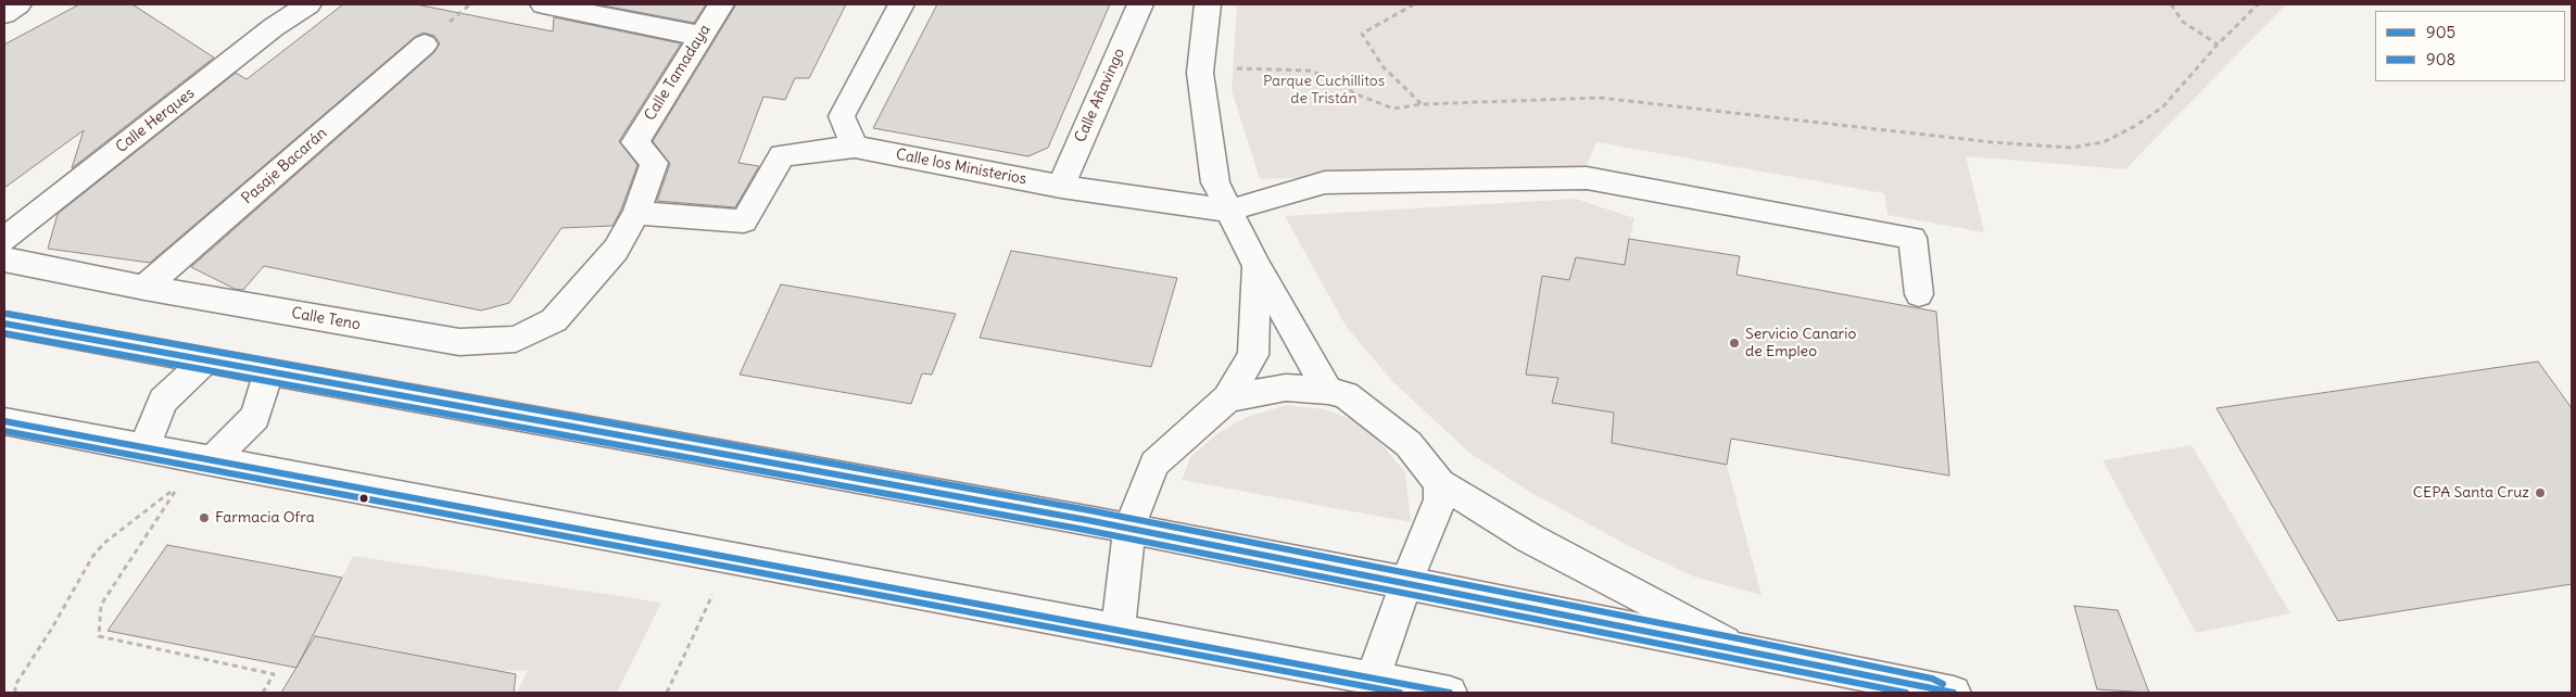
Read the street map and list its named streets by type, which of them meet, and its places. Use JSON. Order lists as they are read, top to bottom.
{
  "streets": {
    "street": [
      "Calle Tamadaya",
      "Calle Añavingo",
      "Calle Herques",
      "Pasaje Bacarán",
      "Calle los Ministerios",
      "Calle Teno"
    ]
  },
  "crossings": [
    ["Calle Tamadaya", "Calle Teno"],
    ["Calle Añavingo", "Calle los Ministerios"],
    ["Pasaje Bacarán", "Calle Teno"],
    ["Calle los Ministerios", "Calle Teno"]
  ],
  "parks": ["Parque Cuchillitos de Tristán"],
  "places": ["Servicio Canario de Empleo", "CEPA Santa Cruz", "Farmacia Ofra"],
  "lines": ["transit line 905", "transit line 908"],
  "legend": ["905", "908"]
}
